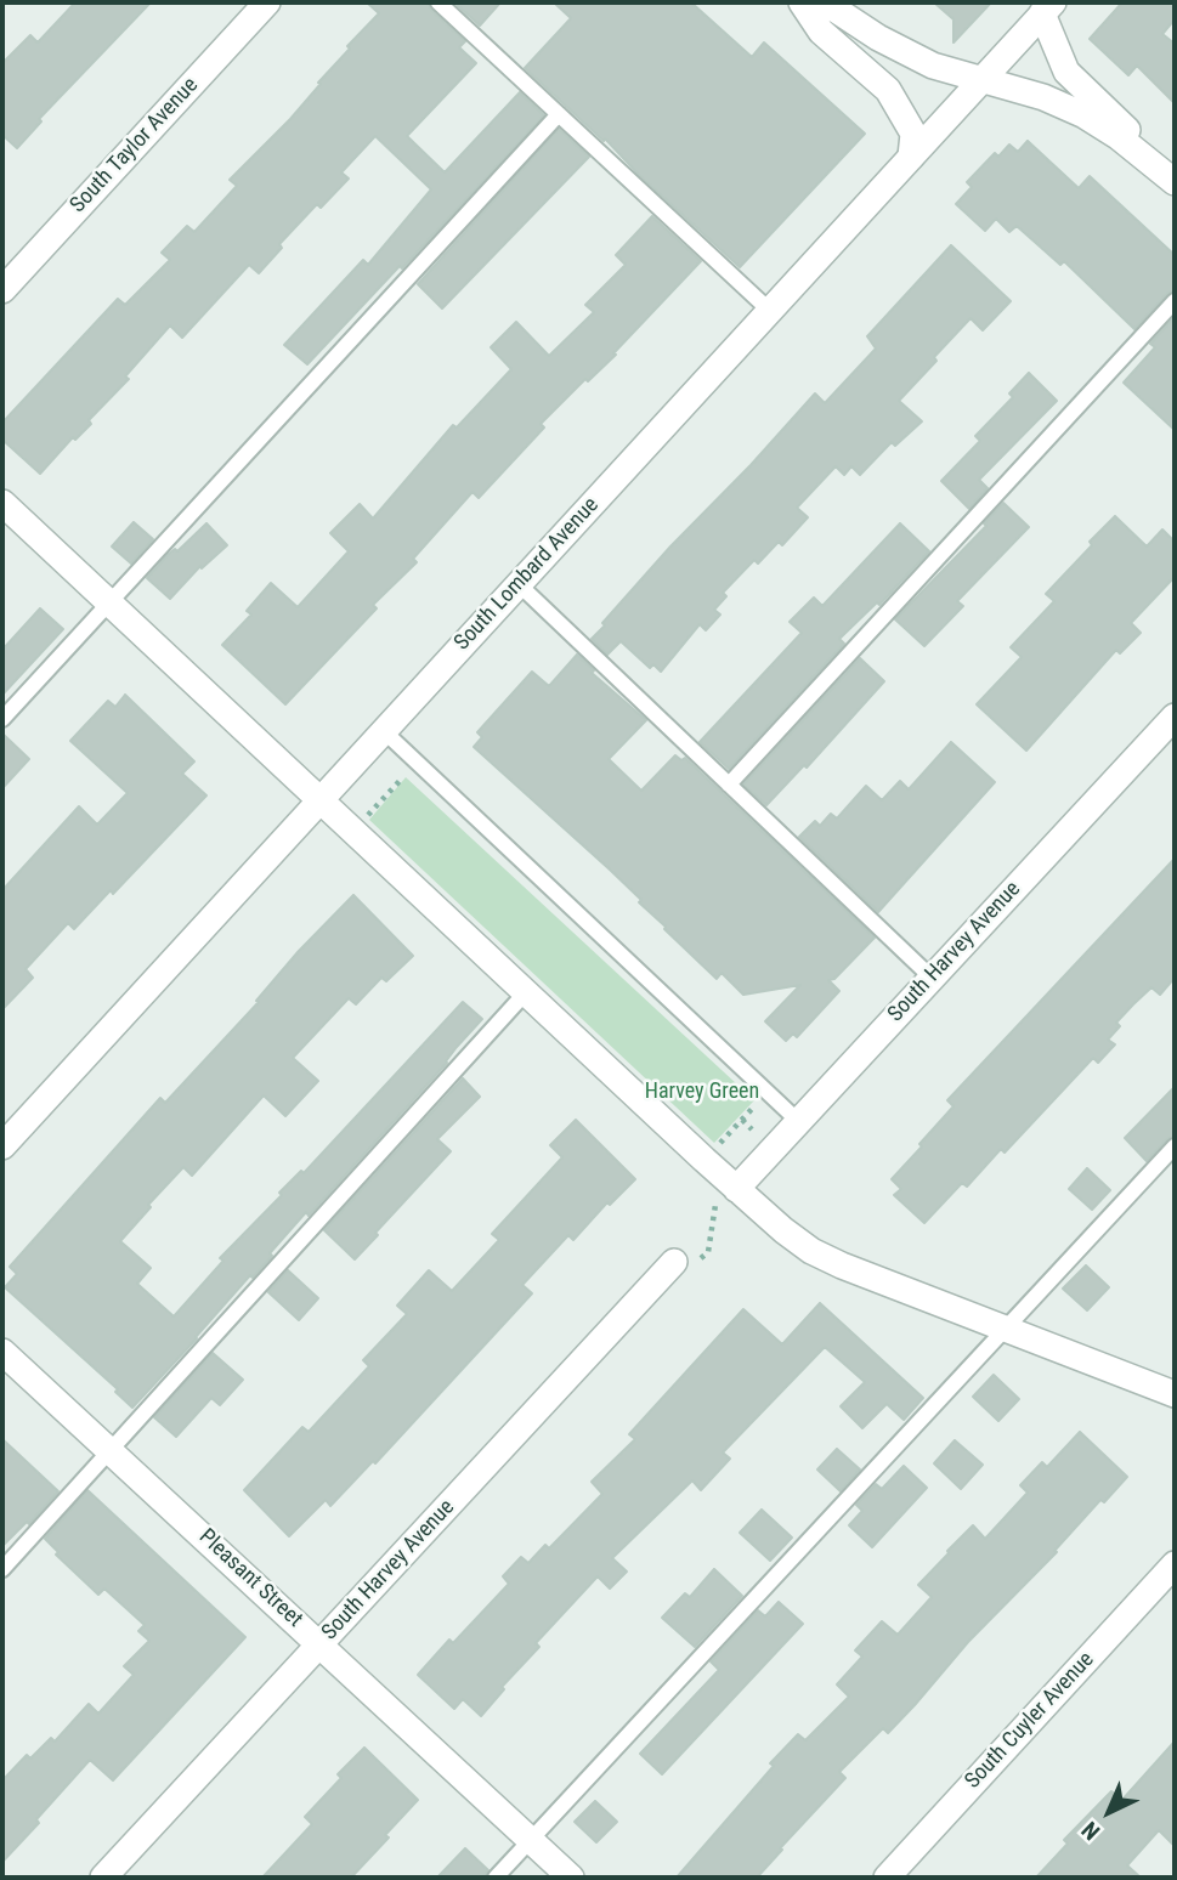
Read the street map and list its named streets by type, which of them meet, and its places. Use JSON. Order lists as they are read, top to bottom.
{
  "streets": {
    "street": [
      "South Taylor Avenue",
      "South Lombard Avenue",
      "South Harvey Avenue",
      "Pleasant Street",
      "South Cuyler Avenue"
    ]
  },
  "crossings": [
    ["South Harvey Avenue", "Pleasant Street"]
  ],
  "parks": ["Harvey Green"],
  "north": "bottom left"
}
